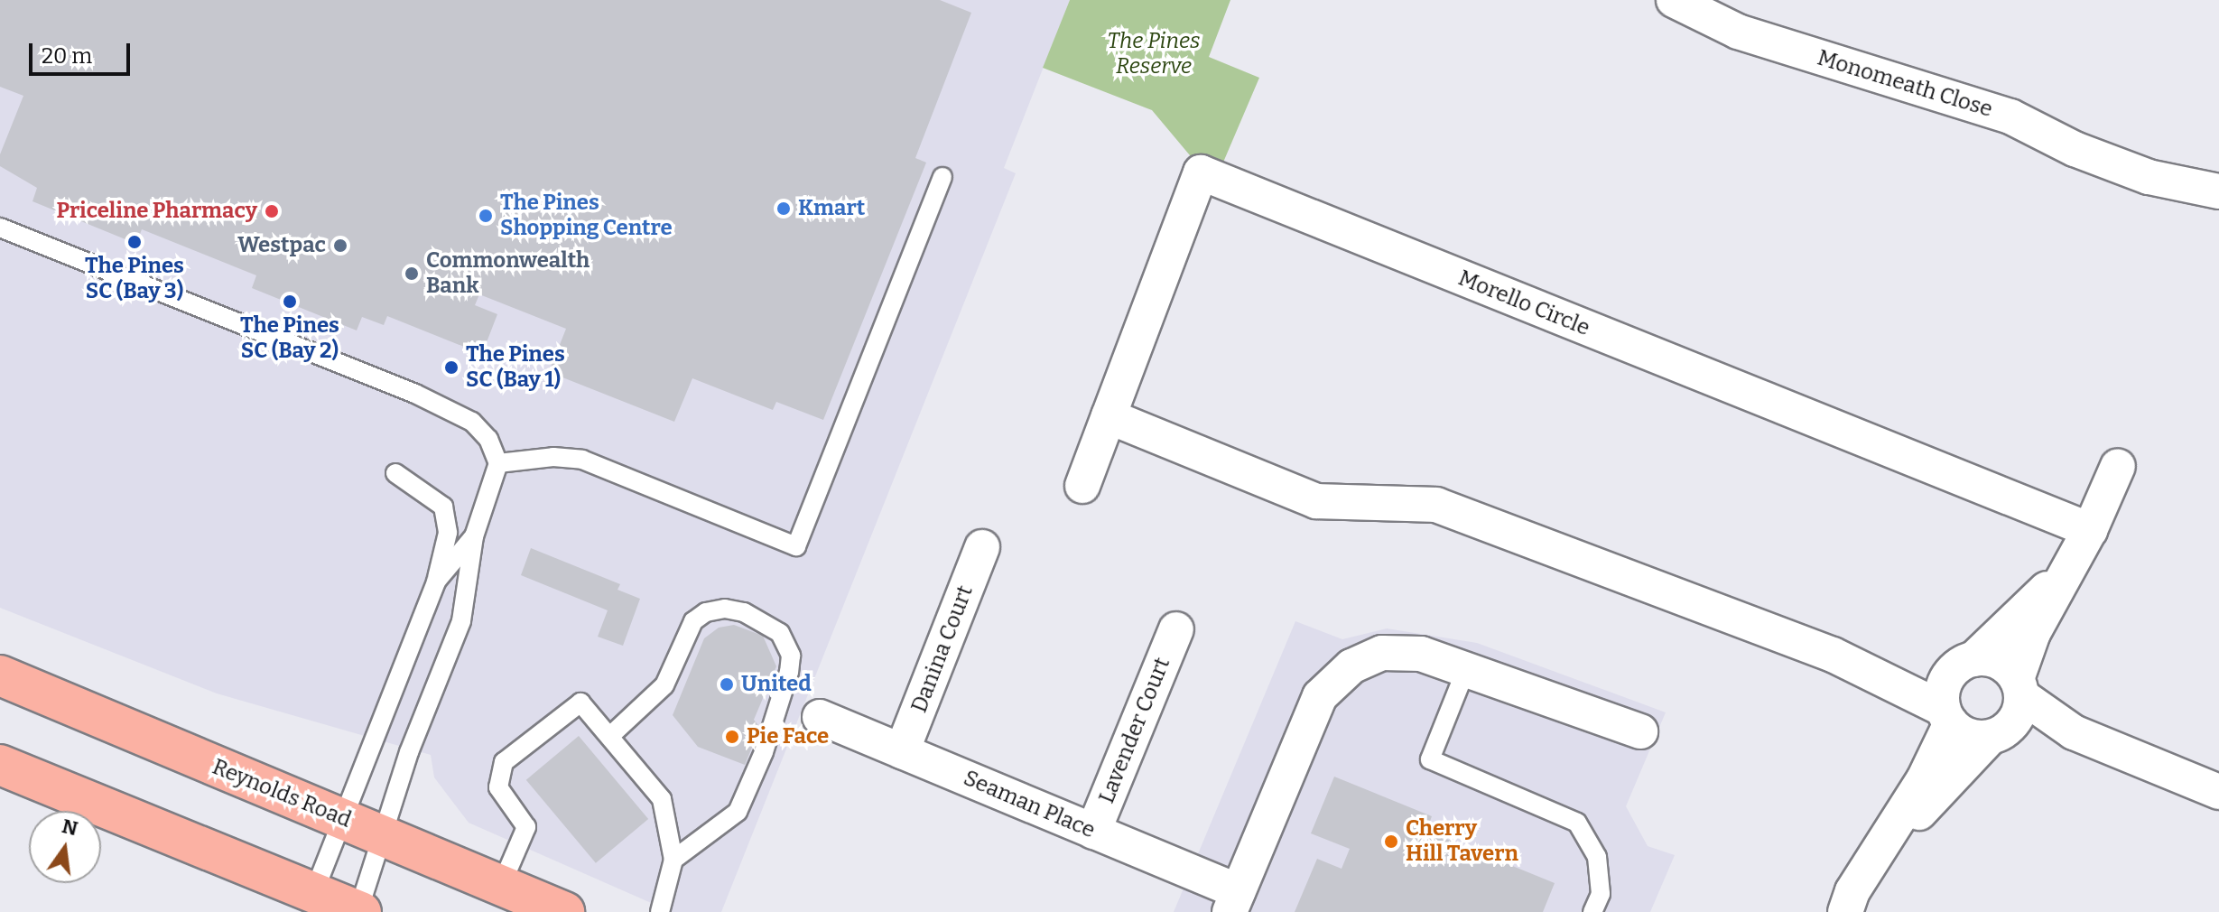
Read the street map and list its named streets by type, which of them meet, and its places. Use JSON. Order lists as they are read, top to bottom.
{
  "streets": {
    "main road": ["Reynolds Road"],
    "street": [
      "Monomeath Close",
      "Morello Circle",
      "Danina Court",
      "Lavender Court",
      "Seaman Place"
    ]
  },
  "crossings": [
    ["Danina Court", "Seaman Place"],
    ["Lavender Court", "Seaman Place"]
  ],
  "parks": ["The Pines Reserve"],
  "places": [
    "Kmart",
    "Priceline Pharmacy",
    "The Pines Shopping Centre",
    "The Pines SC (Bay 3)",
    "Westpac",
    "Commonwealth Bank",
    "The Pines SC (Bay 2)",
    "The Pines SC (Bay 1)",
    "United",
    "Pie Face",
    "Cherry Hill Tavern"
  ],
  "scale_bar": "20 m",
  "north": "top"
}
